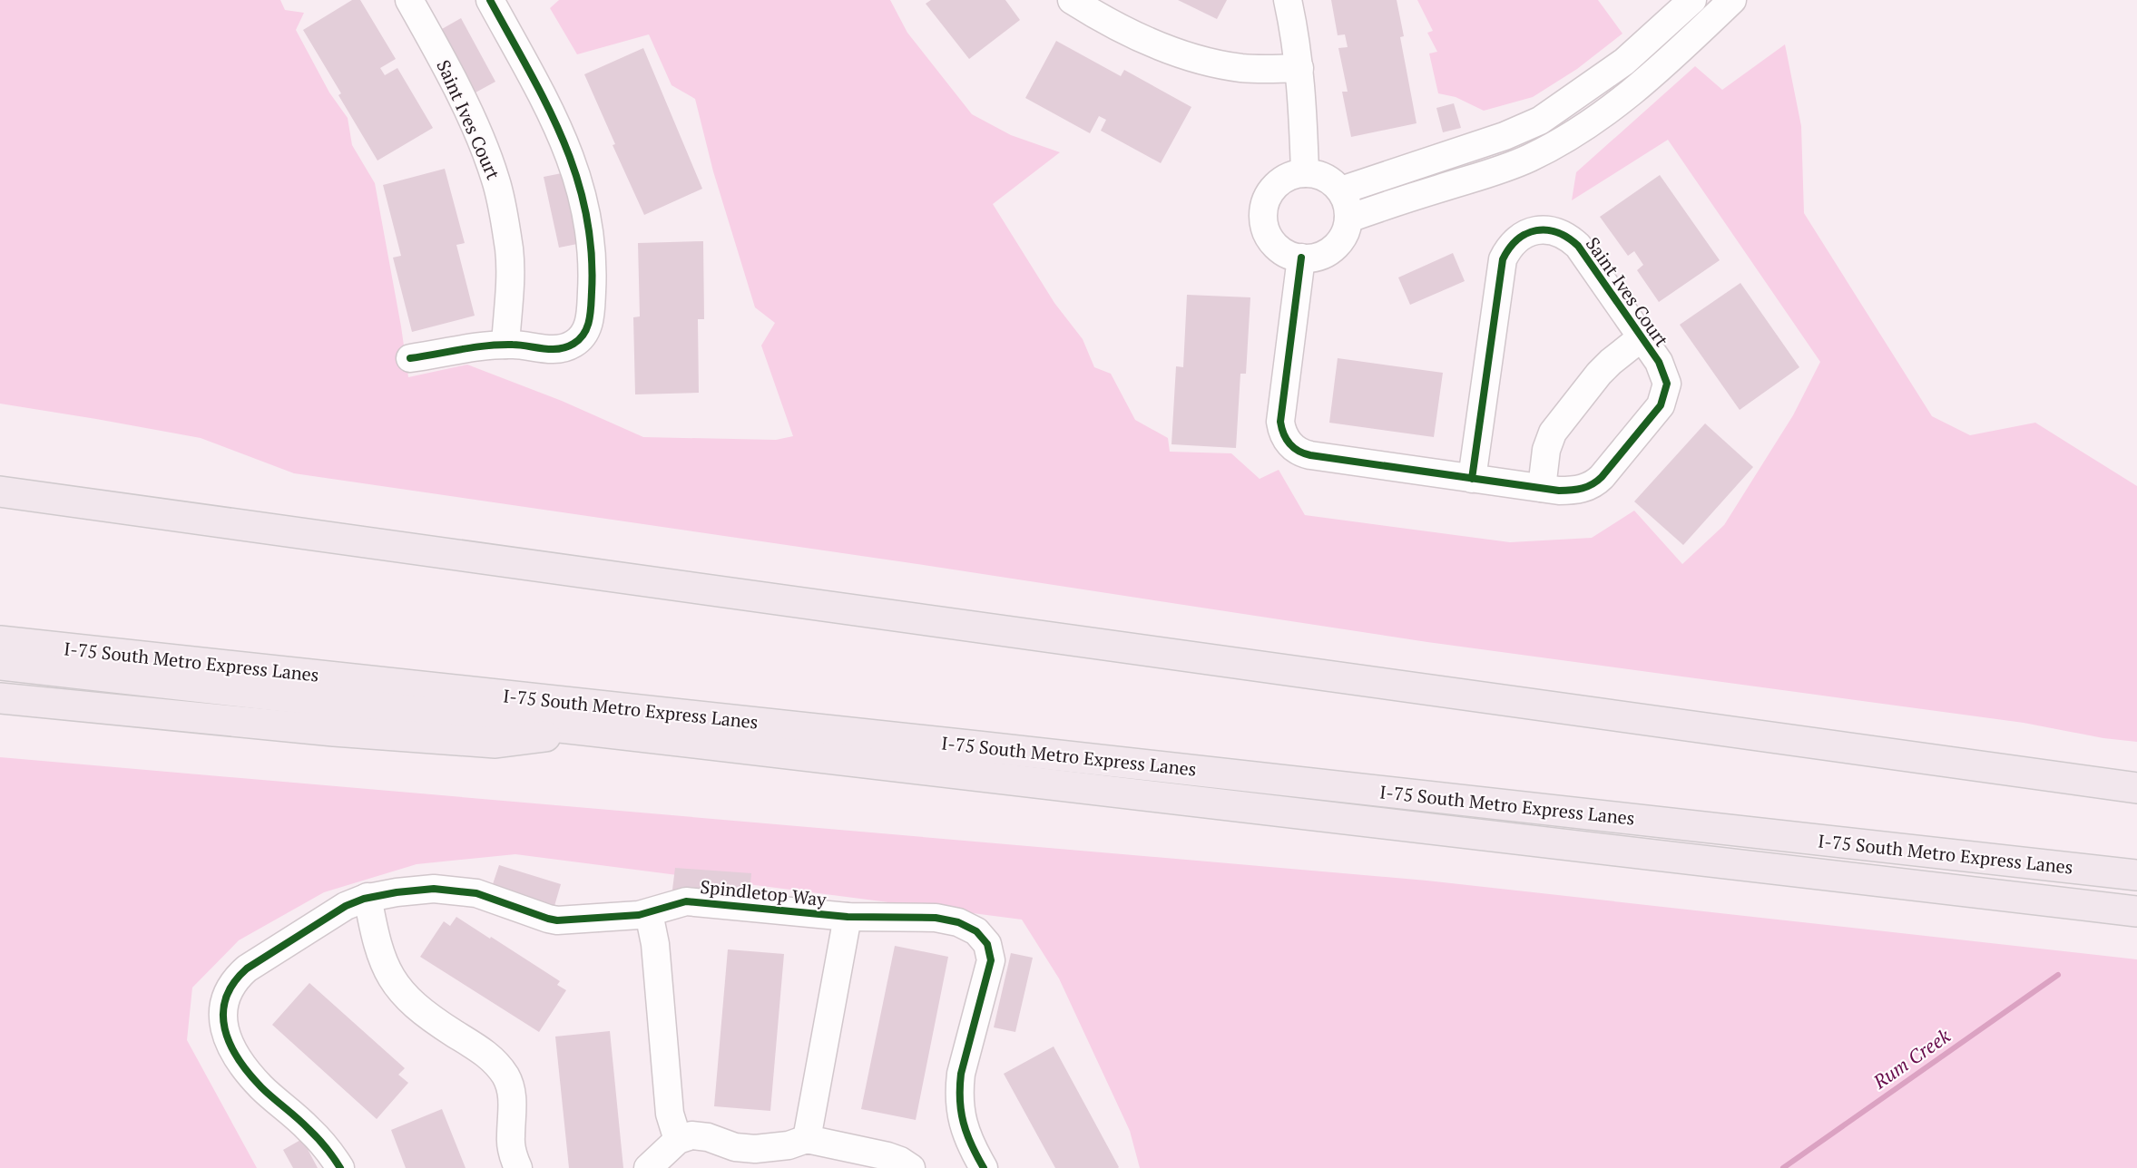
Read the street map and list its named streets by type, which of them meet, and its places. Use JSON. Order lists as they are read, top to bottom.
{
  "streets": {
    "highway": ["I-75 South Metro Express Lanes"],
    "street": ["Saint Ives Court", "Spindletop Way"]
  },
  "water": ["Rum Creek"]
}
